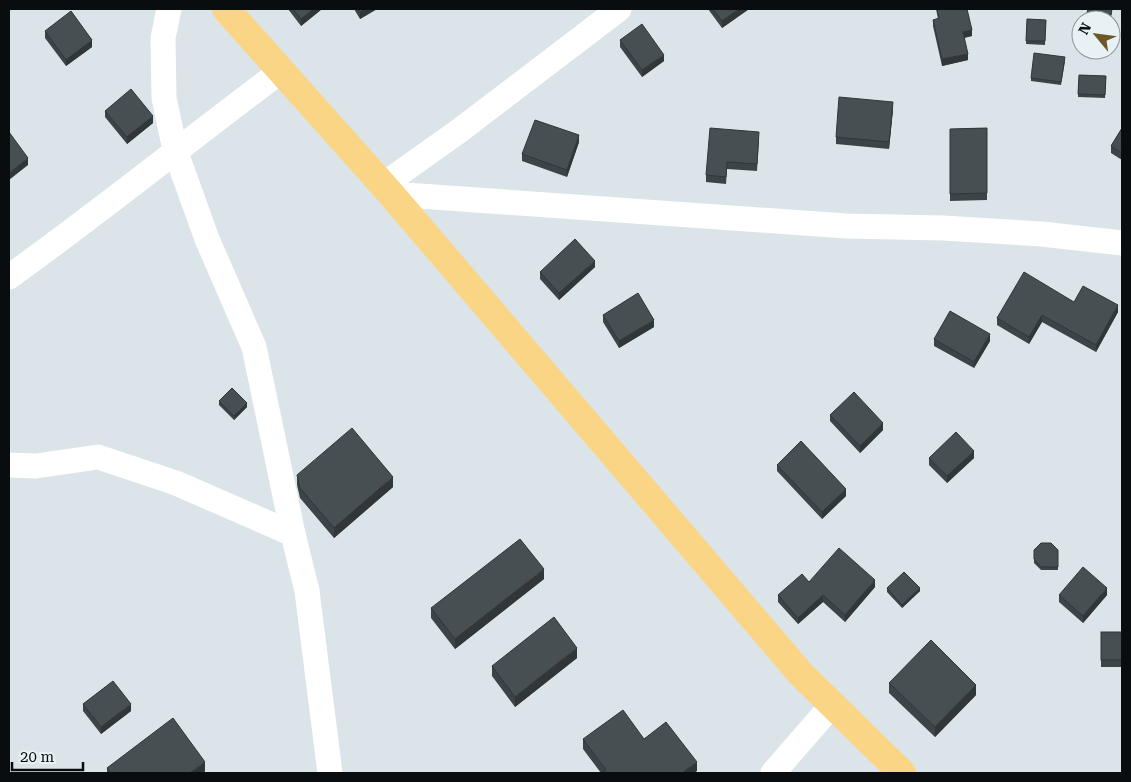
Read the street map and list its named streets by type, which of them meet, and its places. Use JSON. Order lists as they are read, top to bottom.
{
  "scale_bar": "20 m",
  "north": "top left"
}
